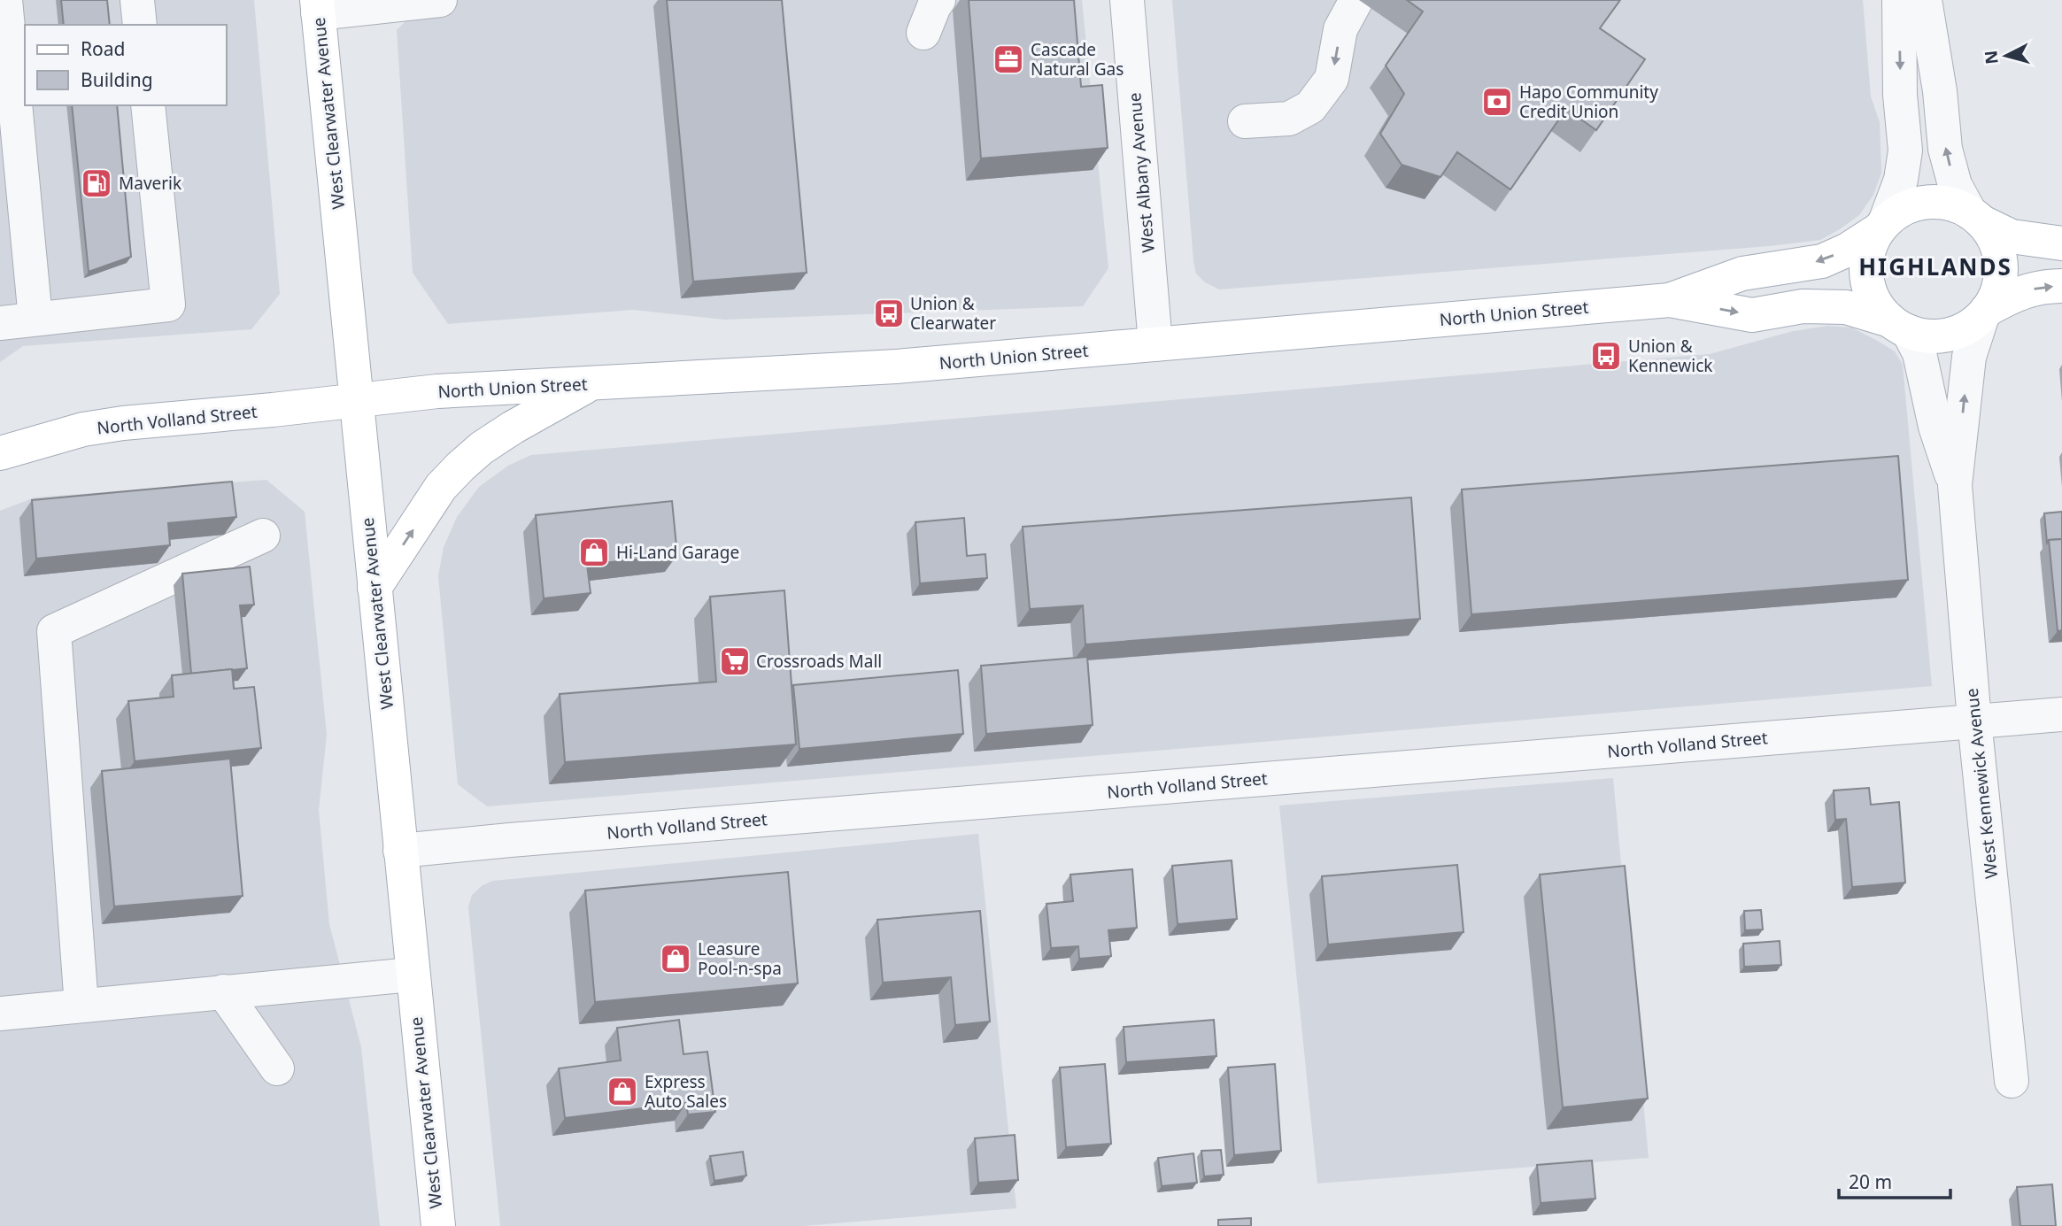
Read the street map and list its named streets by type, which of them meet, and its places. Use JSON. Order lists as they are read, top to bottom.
{
  "streets": {
    "main road": ["West Clearwater Avenue", "North Union Street", "North Volland Street"],
    "street": ["West Albany Avenue", "West Kennewick Avenue"]
  },
  "crossings": [
    ["West Clearwater Avenue", "North Union Street"],
    ["West Clearwater Avenue", "North Volland Street"],
    ["West Albany Avenue", "North Union Street"],
    ["North Union Street", "North Volland Street"],
    ["North Union Street", "West Kennewick Avenue"],
    ["North Volland Street", "West Kennewick Avenue"]
  ],
  "districts": ["HIGHLANDS"],
  "places": {
    "office": ["Cascade Natural Gas"],
    "bank": ["Hapo Community Credit Union"],
    "fuel station": ["Maverik"],
    "bus stop": ["Union & Clearwater", "Union & Kennewick"],
    "shop": ["Hi-Land Garage", "Leasure Pool-n-spa", "Express Auto Sales"],
    "supermarket": ["Crossroads Mall"]
  },
  "legend": ["Road", "Building"],
  "scale_bar": "20 m",
  "north": "left"
}
